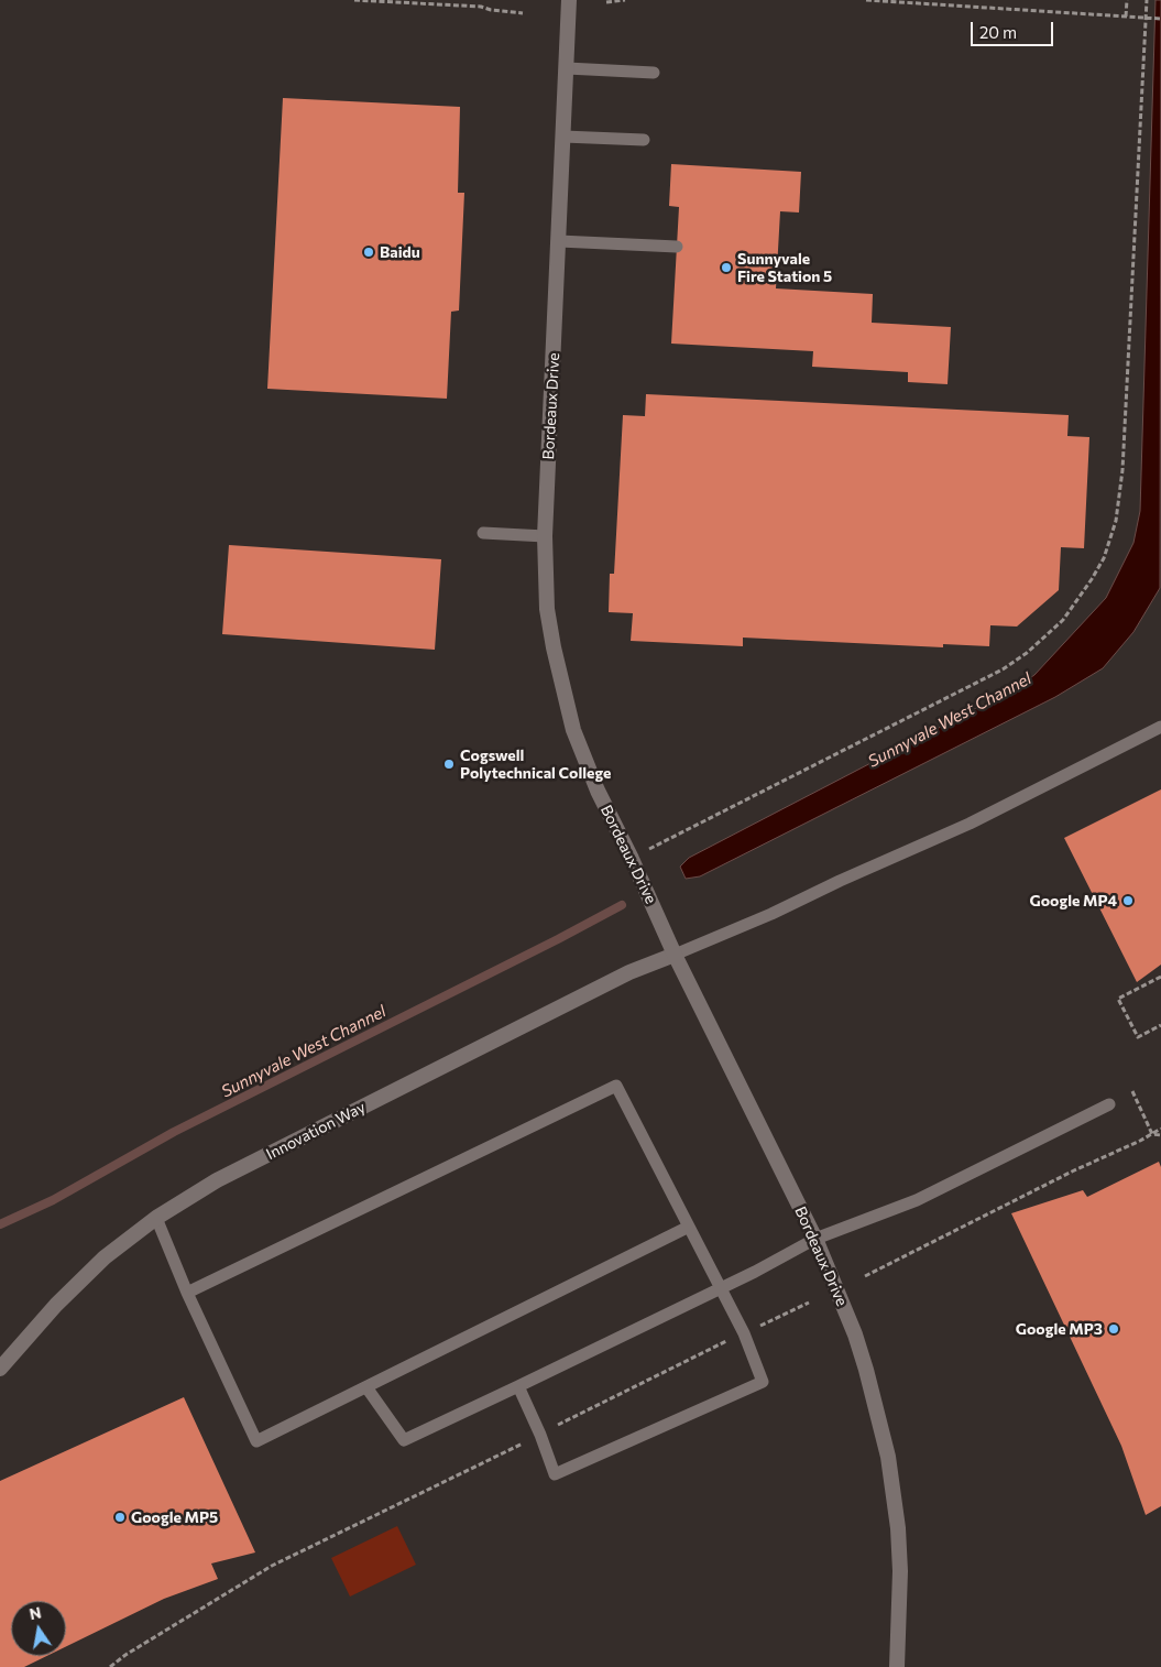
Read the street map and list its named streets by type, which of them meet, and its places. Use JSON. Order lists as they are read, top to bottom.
{
  "streets": {
    "street": ["Bordeaux Drive", "Innovation Way"]
  },
  "crossings": [
    ["Bordeaux Drive", "Innovation Way"]
  ],
  "water": ["Sunnyvale West Channel"],
  "places": [
    "Baidu",
    "Sunnyvale Fire Station 5",
    "Cogswell Polytechnical College",
    "Google MP4",
    "Google MP3",
    "Google MP5"
  ],
  "scale_bar": "20 m",
  "north": "top"
}
